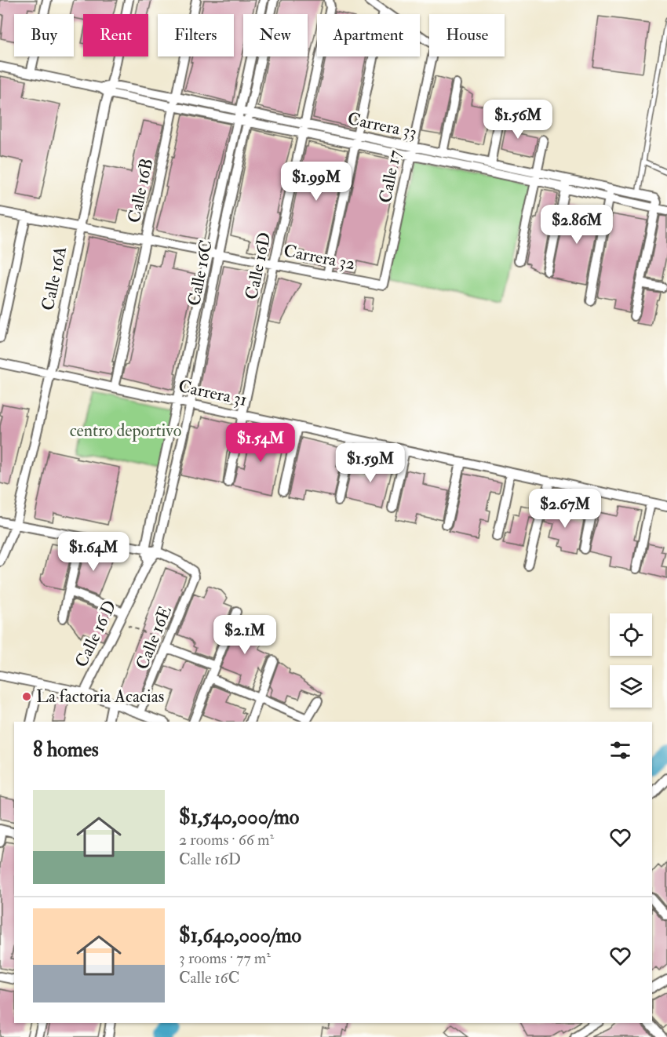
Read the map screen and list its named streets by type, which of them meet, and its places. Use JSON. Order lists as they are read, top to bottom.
{
  "streets": {
    "street": [
      "Carrera 33",
      "Calle 17",
      "Calle 16B",
      "Carrera 32",
      "Calle 16D",
      "Calle 16C",
      "Calle 16A",
      "Carrera 31",
      "Calle 16 D",
      "Calle 16E"
    ]
  },
  "crossings": [
    ["Carrera 33", "Calle 17"],
    ["Carrera 33", "Calle 16B"],
    ["Carrera 33", "Calle 16D"],
    ["Carrera 33", "Calle 16C"],
    ["Carrera 33", "Calle 16A"],
    ["Calle 17", "Carrera 32"],
    ["Calle 16B", "Carrera 32"],
    ["Calle 16B", "Carrera 31"],
    ["Carrera 32", "Calle 16D"],
    ["Carrera 32", "Calle 16C"],
    ["Carrera 32", "Calle 16A"],
    ["Calle 16D", "Carrera 31"],
    ["Calle 16C", "Carrera 31"],
    ["Calle 16C", "Calle 16 D"],
    ["Calle 16C", "Calle 16E"],
    ["Calle 16A", "Carrera 31"],
    ["Calle 16 D", "Calle 16E"]
  ],
  "parks": ["centro deportivo"],
  "places": ["La factoria Acacias"],
  "page": {
    "chip": [
      "Buy",
      "Rent",
      "Filters",
      "New",
      "Apartment",
      "House"
    ],
    "price": [
      "$1.56M",
      "$1.99M",
      "$2.86M",
      "$1.54M",
      "$1.59M",
      "$2.67M",
      "$1.64M",
      "$2.1M"
    ],
    "heading": "8 homes",
    "list": [
      {
        "name": "$1,540,000/mo",
        "note": "2 rooms · 66 m² · Calle 16D"
      },
      {
        "name": "$1,640,000/mo",
        "note": "3 rooms · 77 m² · Calle 16C"
      }
    ]
  }
}
